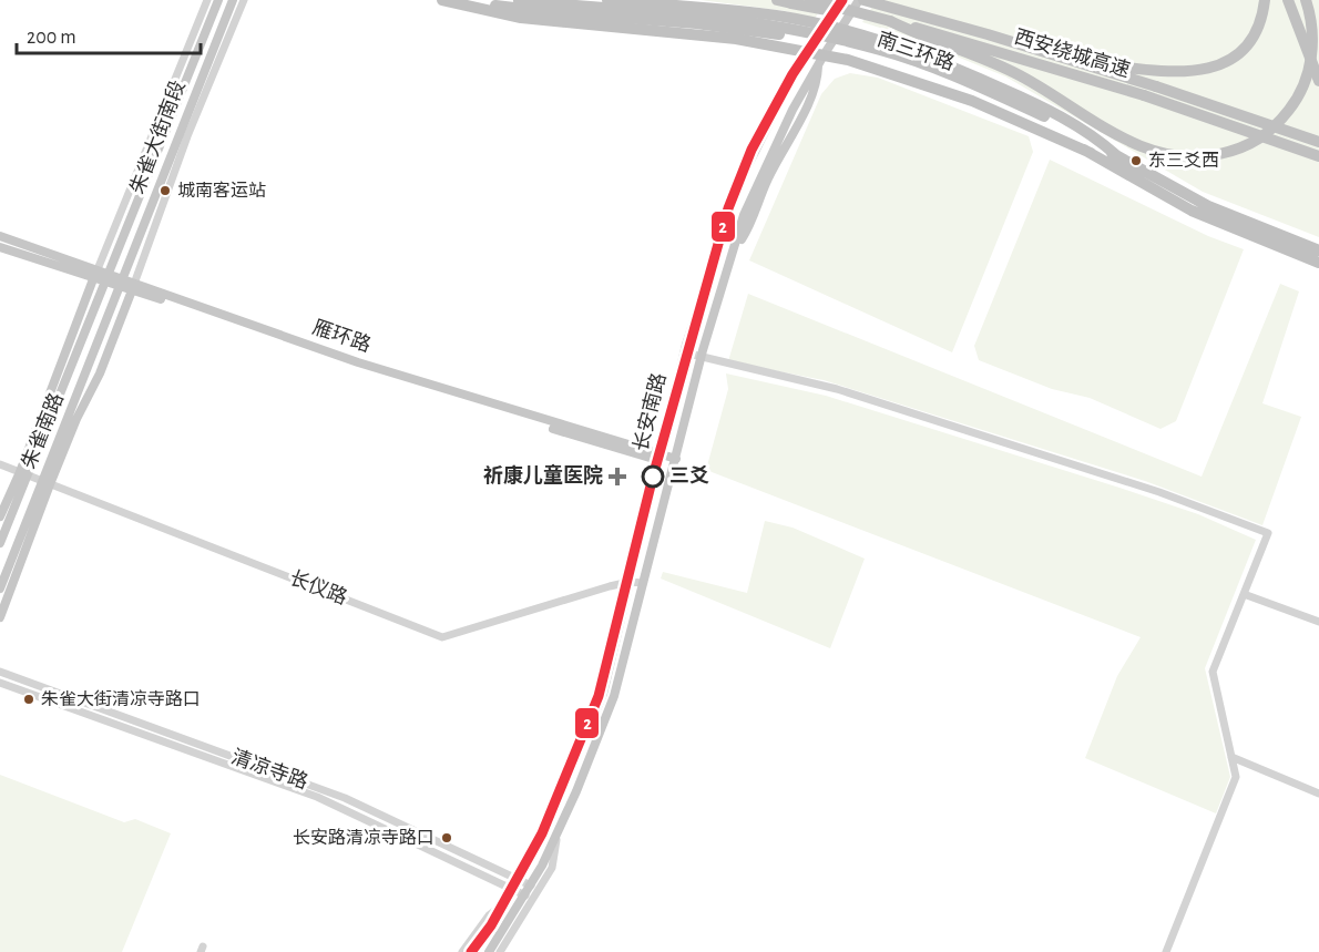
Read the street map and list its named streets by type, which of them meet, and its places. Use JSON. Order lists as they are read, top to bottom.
{
  "streets": {
    "highway": ["南三环路", "西安绕城高速"],
    "main road": [
      "朱雀大街南段",
      "雁环路",
      "长安南路",
      "朱雀南路"
    ],
    "street": ["长仪路", "清凉寺路"]
  },
  "crossings": [
    ["西安绕城高速", "长安南路"],
    ["朱雀大街南段", "雁环路"],
    ["朱雀大街南段", "朱雀南路"],
    ["雁环路", "长安南路"],
    ["雁环路", "朱雀南路"],
    ["长安南路", "长仪路"],
    ["长安南路", "清凉寺路"],
    ["朱雀南路", "长仪路"]
  ],
  "places": {
    "other": [
      "东三爻西",
      "城南客运站",
      "三爻",
      "朱雀大街清凉寺路口",
      "长安路清凉寺路口"
    ],
    "health": ["祈康儿童医院"]
  },
  "lines": ["transit line 2"],
  "scale_bar": "200 m"
}
